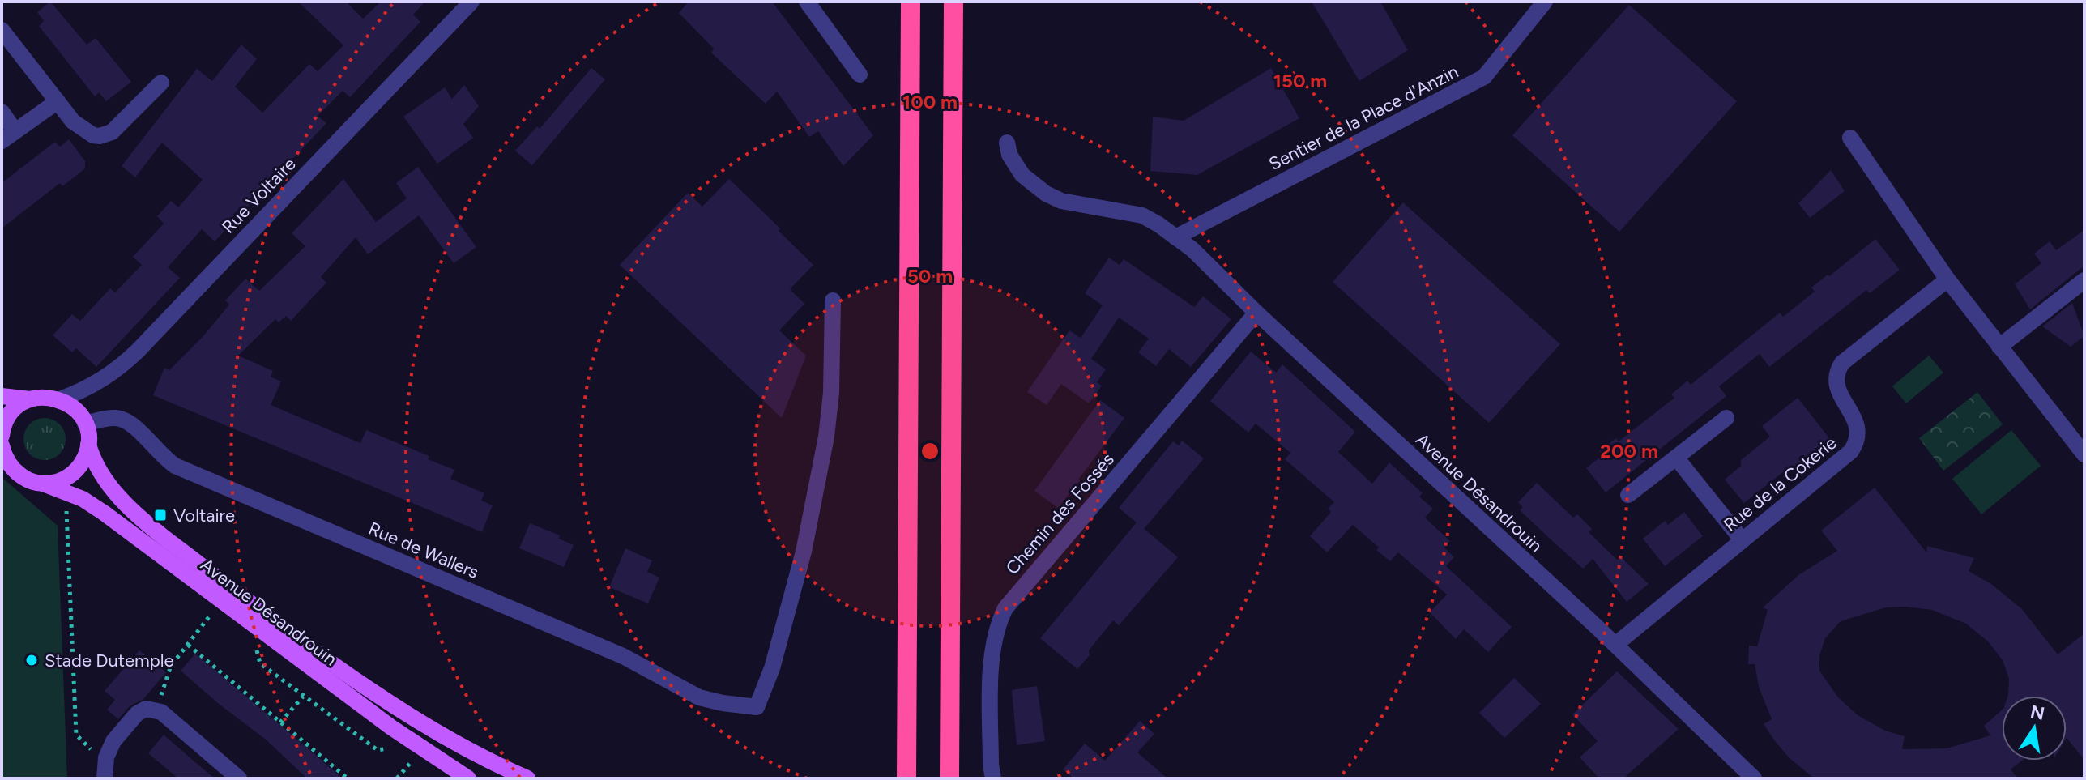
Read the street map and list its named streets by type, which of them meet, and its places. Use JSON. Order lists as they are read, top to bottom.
{
  "streets": {
    "main road": ["Avenue Désandrouin"],
    "street": [
      "Sentier de la Place d'Anzin",
      "Rue Voltaire",
      "Rue de la Cokerie",
      "Chemin des Fossés",
      "Rue de Wallers"
    ]
  },
  "crossings": [
    ["Sentier de la Place d'Anzin", "Avenue Désandrouin"],
    ["Rue de la Cokerie", "Avenue Désandrouin"],
    ["Avenue Désandrouin", "Chemin des Fossés"],
    ["Avenue Désandrouin", "Rue de Wallers"]
  ],
  "places": {
    "transit": ["Voltaire"],
    "other": ["Stade Dutemple"]
  },
  "north": "top",
  "rings": [
    "150 m",
    "100 m",
    "50 m",
    "200 m"
  ]
}
